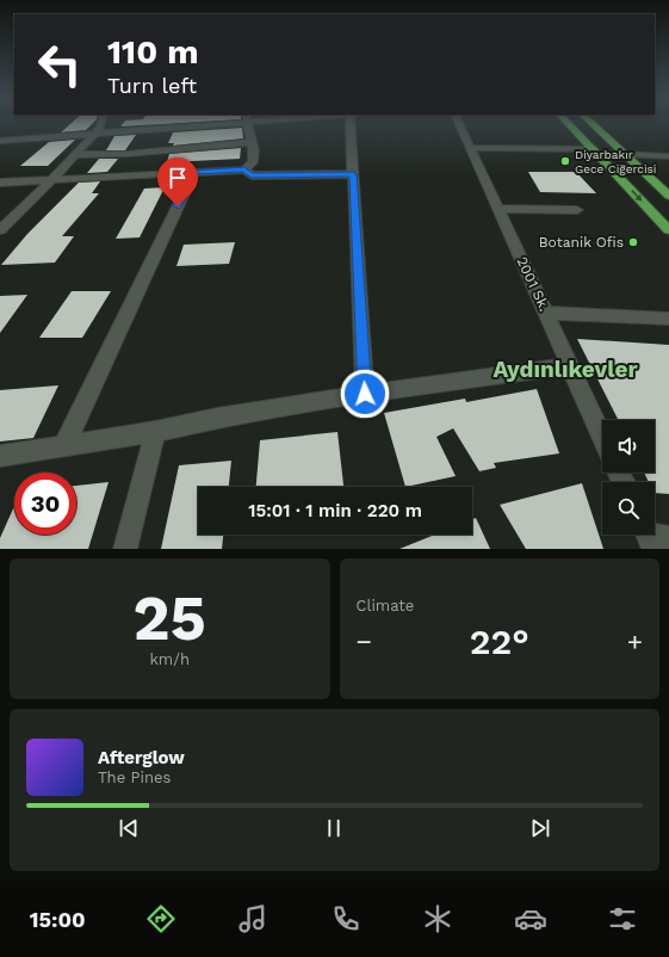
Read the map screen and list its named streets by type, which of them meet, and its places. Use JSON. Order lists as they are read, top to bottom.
{
  "streets": {
    "street": ["2001 Sk."]
  },
  "districts": ["Aydınlıkevler"],
  "places": ["Diyarbakır Gece Ciğercisi", "Botanik Ofis"],
  "page": {
    "turn": ["110 m", "Turn left"],
    "limit": "30",
    "trip": "15:01 · 1 min · 220 m",
    "tile": [
      ["25", "km/h"],
      "Climate"
    ],
    "heat": ["−", "22°", "+"],
    "song": ["Afterglow", "The Pines"],
    "tabs": "15:00"
  }
}
